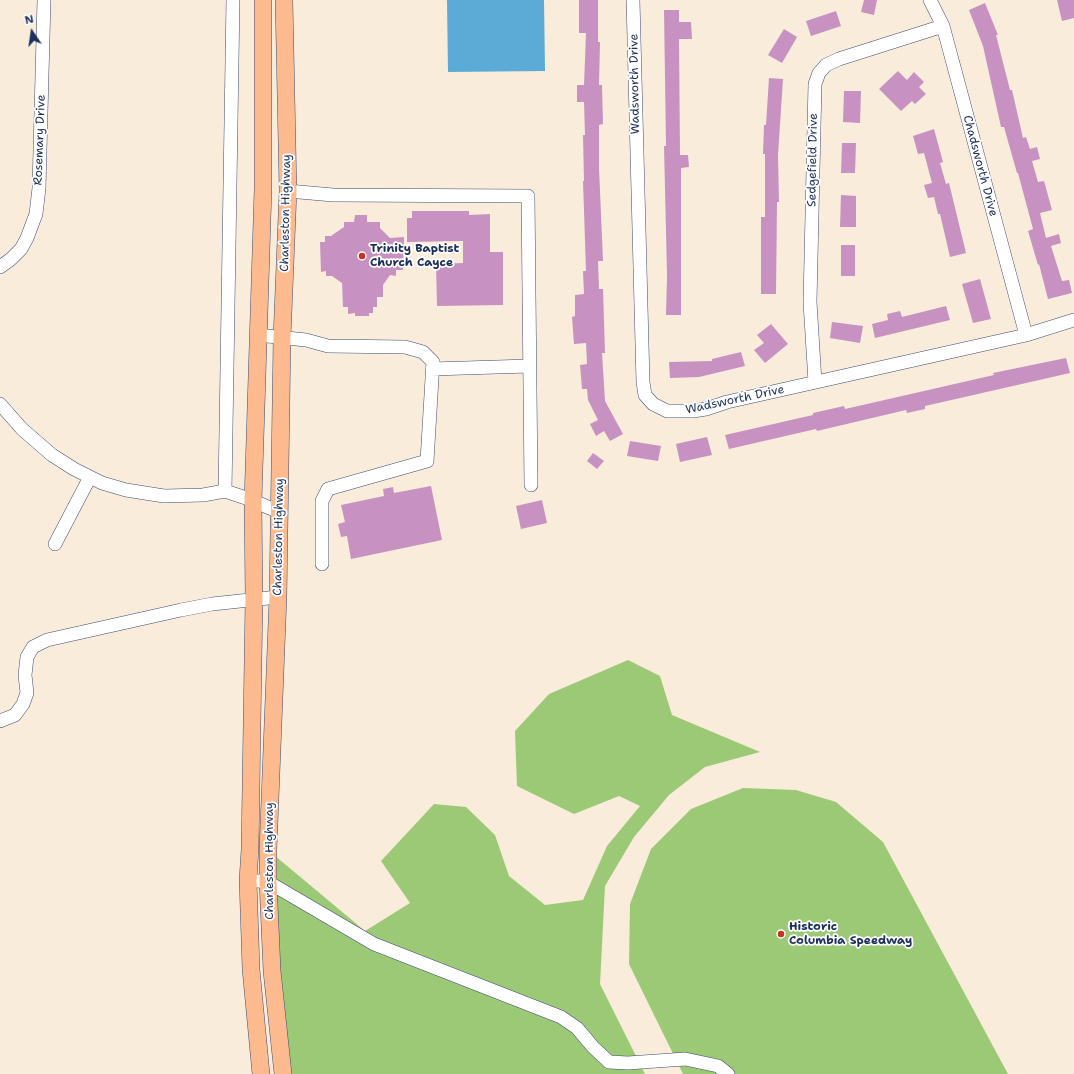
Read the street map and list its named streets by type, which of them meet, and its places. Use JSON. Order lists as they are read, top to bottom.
{
  "streets": {
    "main road": ["Charleston Highway"],
    "street": [
      "Wadsworth Drive",
      "Rosemary Drive",
      "Sedgefield Drive",
      "Chadsworth Drive"
    ]
  },
  "crossings": [
    ["Wadsworth Drive", "Sedgefield Drive"],
    ["Wadsworth Drive", "Chadsworth Drive"],
    ["Sedgefield Drive", "Chadsworth Drive"]
  ],
  "places": ["Trinity Baptist Church Cayce", "Historic Columbia Speedway"],
  "north": "top"
}
